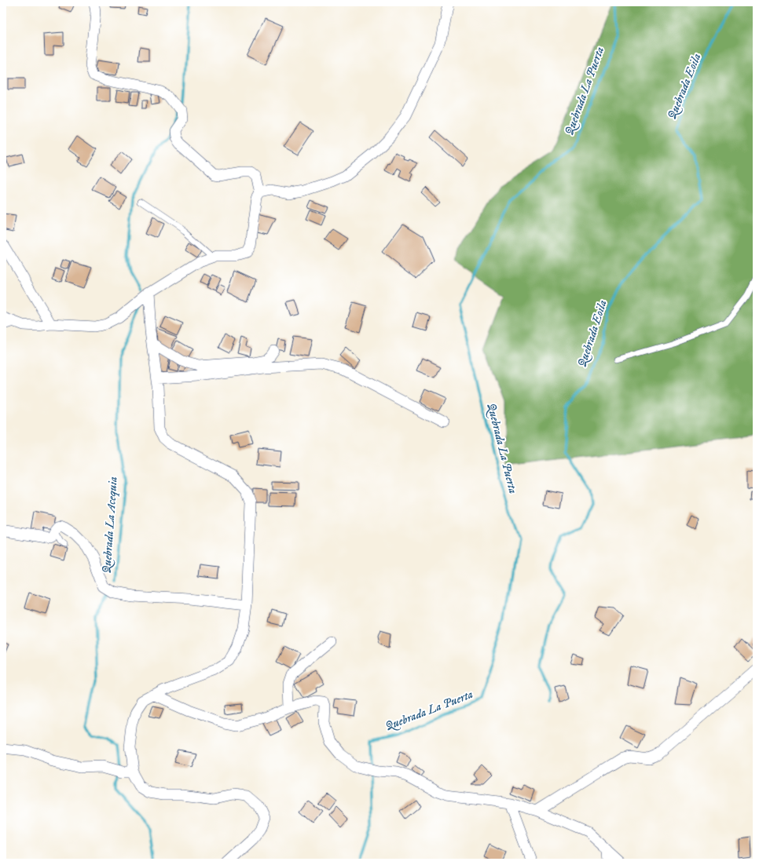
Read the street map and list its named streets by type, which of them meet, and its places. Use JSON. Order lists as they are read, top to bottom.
{
  "water": ["Quebrada Eoila", "Quebrada La Puerta", "Quebrada La Acequia"]
}
